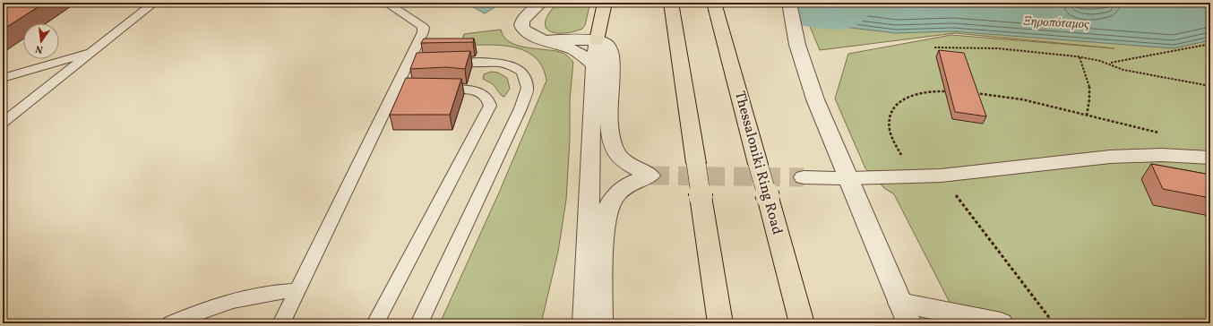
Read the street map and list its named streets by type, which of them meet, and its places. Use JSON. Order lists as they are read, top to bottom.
{
  "streets": {
    "highway": ["Thessaloniki Ring Road"]
  },
  "water": ["Ξηροπόταμος"],
  "north": "bottom"
}
